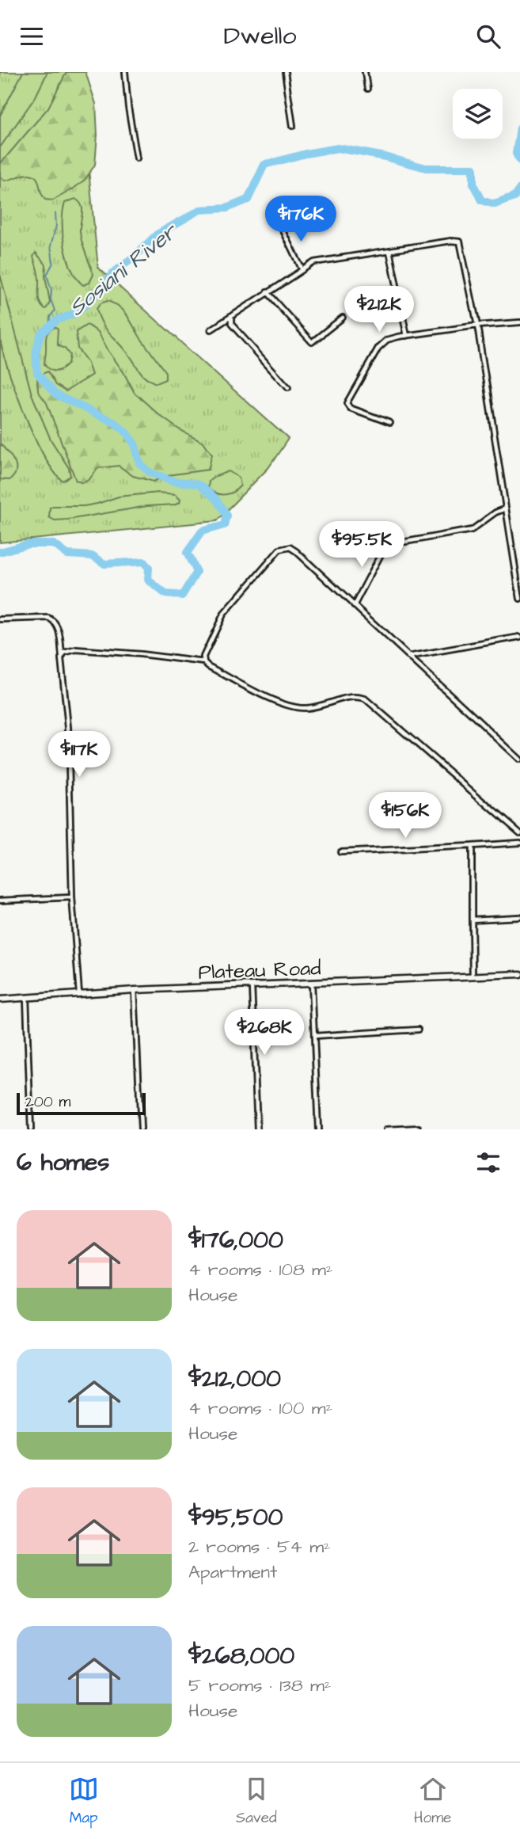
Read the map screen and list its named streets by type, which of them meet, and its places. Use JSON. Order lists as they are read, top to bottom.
{
  "streets": {
    "street": ["Plateau Road"]
  },
  "water": ["Sosiani River"],
  "scale_bar": "200 m",
  "page": {
    "header": "Dwello",
    "price": [
      "$176K",
      "$212K",
      "$95.5K",
      "$117K",
      "$156K",
      "$268K"
    ],
    "scale": "200 m",
    "heading": "6 homes",
    "list": [
      {
        "name": "$176,000",
        "note": "4 rooms · 108 m² · House"
      },
      {
        "name": "$212,000",
        "note": "4 rooms · 100 m² · House"
      },
      {
        "name": "$95,500",
        "note": "2 rooms · 54 m² · Apartment"
      },
      {
        "name": "$268,000",
        "note": "5 rooms · 138 m² · House"
      }
    ],
    "tabs": ["Map", "Saved", "Home"]
  }
}
